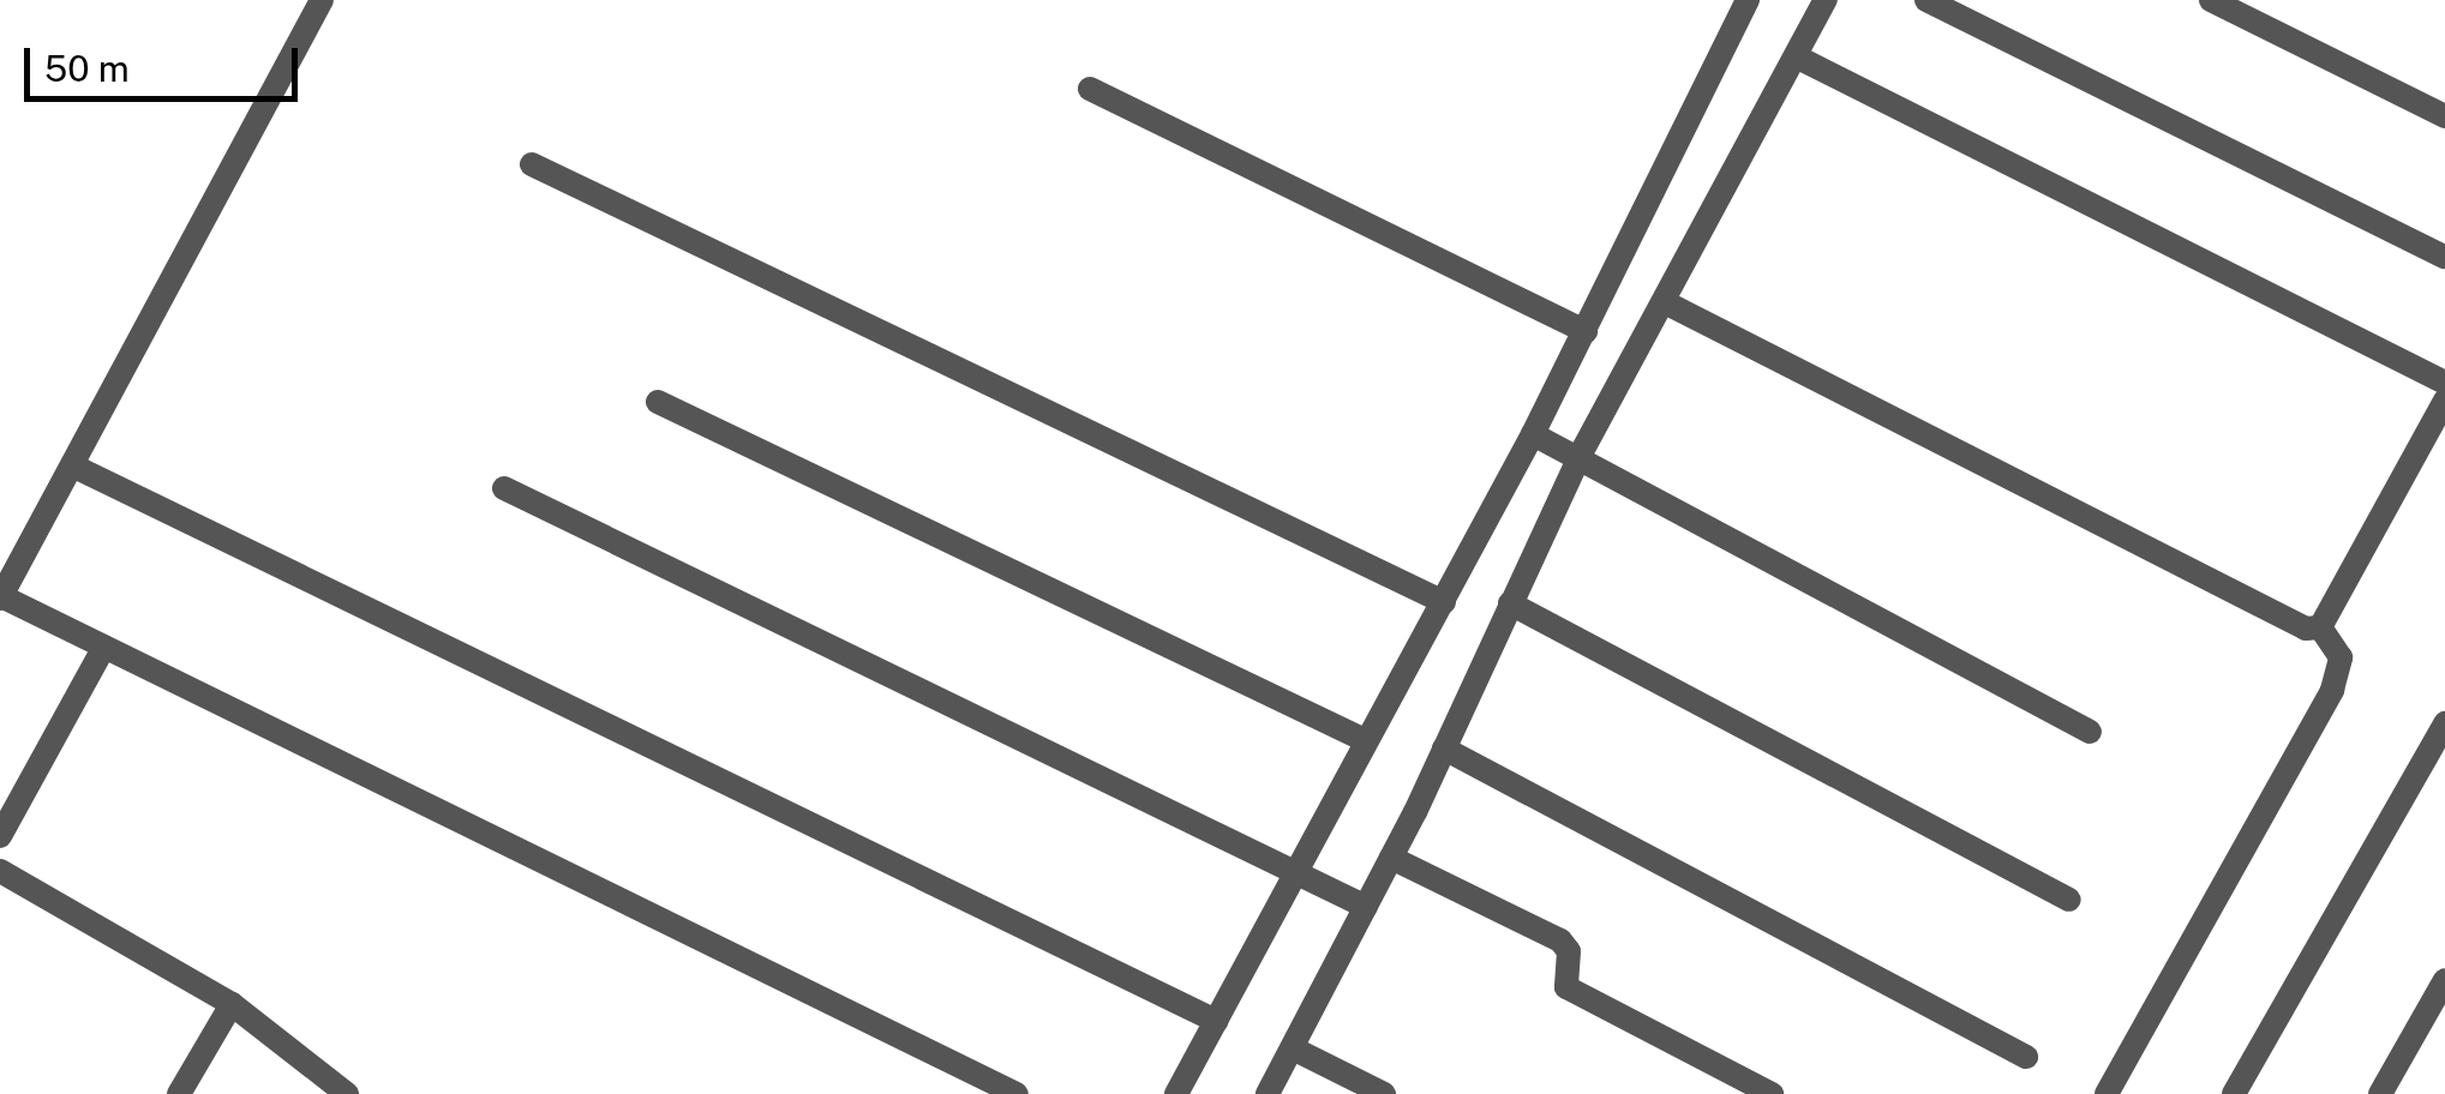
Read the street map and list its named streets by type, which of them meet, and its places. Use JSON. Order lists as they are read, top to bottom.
{
  "scale_bar": "50 m"
}
